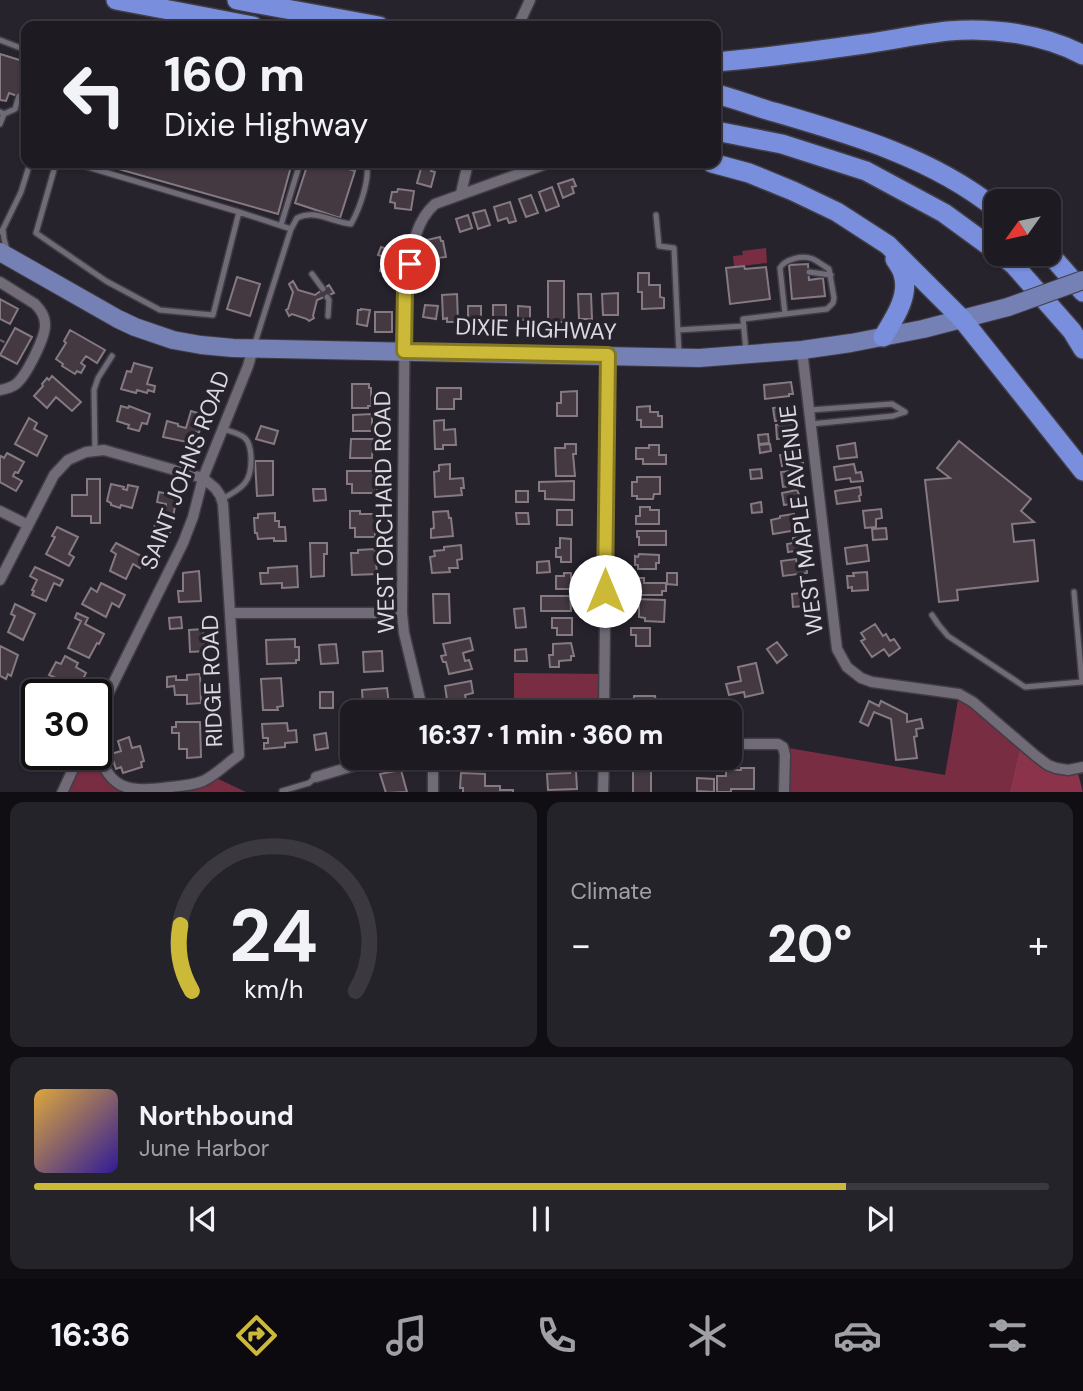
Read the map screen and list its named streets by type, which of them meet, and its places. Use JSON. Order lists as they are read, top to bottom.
{
  "streets": {
    "main road": ["DIXIE HIGHWAY"],
    "street": [
      "SAINT JOHNS ROAD",
      "WEST ORCHARD ROAD",
      "WEST MAPLE AVENUE",
      "RIDGE ROAD"
    ]
  },
  "crossings": [
    ["DIXIE HIGHWAY", "SAINT JOHNS ROAD"],
    ["DIXIE HIGHWAY", "WEST ORCHARD ROAD"],
    ["DIXIE HIGHWAY", "WEST MAPLE AVENUE"]
  ],
  "north": "bottom left",
  "page": {
    "turn": ["160 m", "Dixie Highway"],
    "limit": "30",
    "trip": "16:37 · 1 min · 360 m",
    "tile": "Climate",
    "heat": ["−", "20°", "+"],
    "song": ["Northbound", "June Harbor"],
    "tabs": "16:36",
    "gauge": ["24", "km/h"]
  }
}
